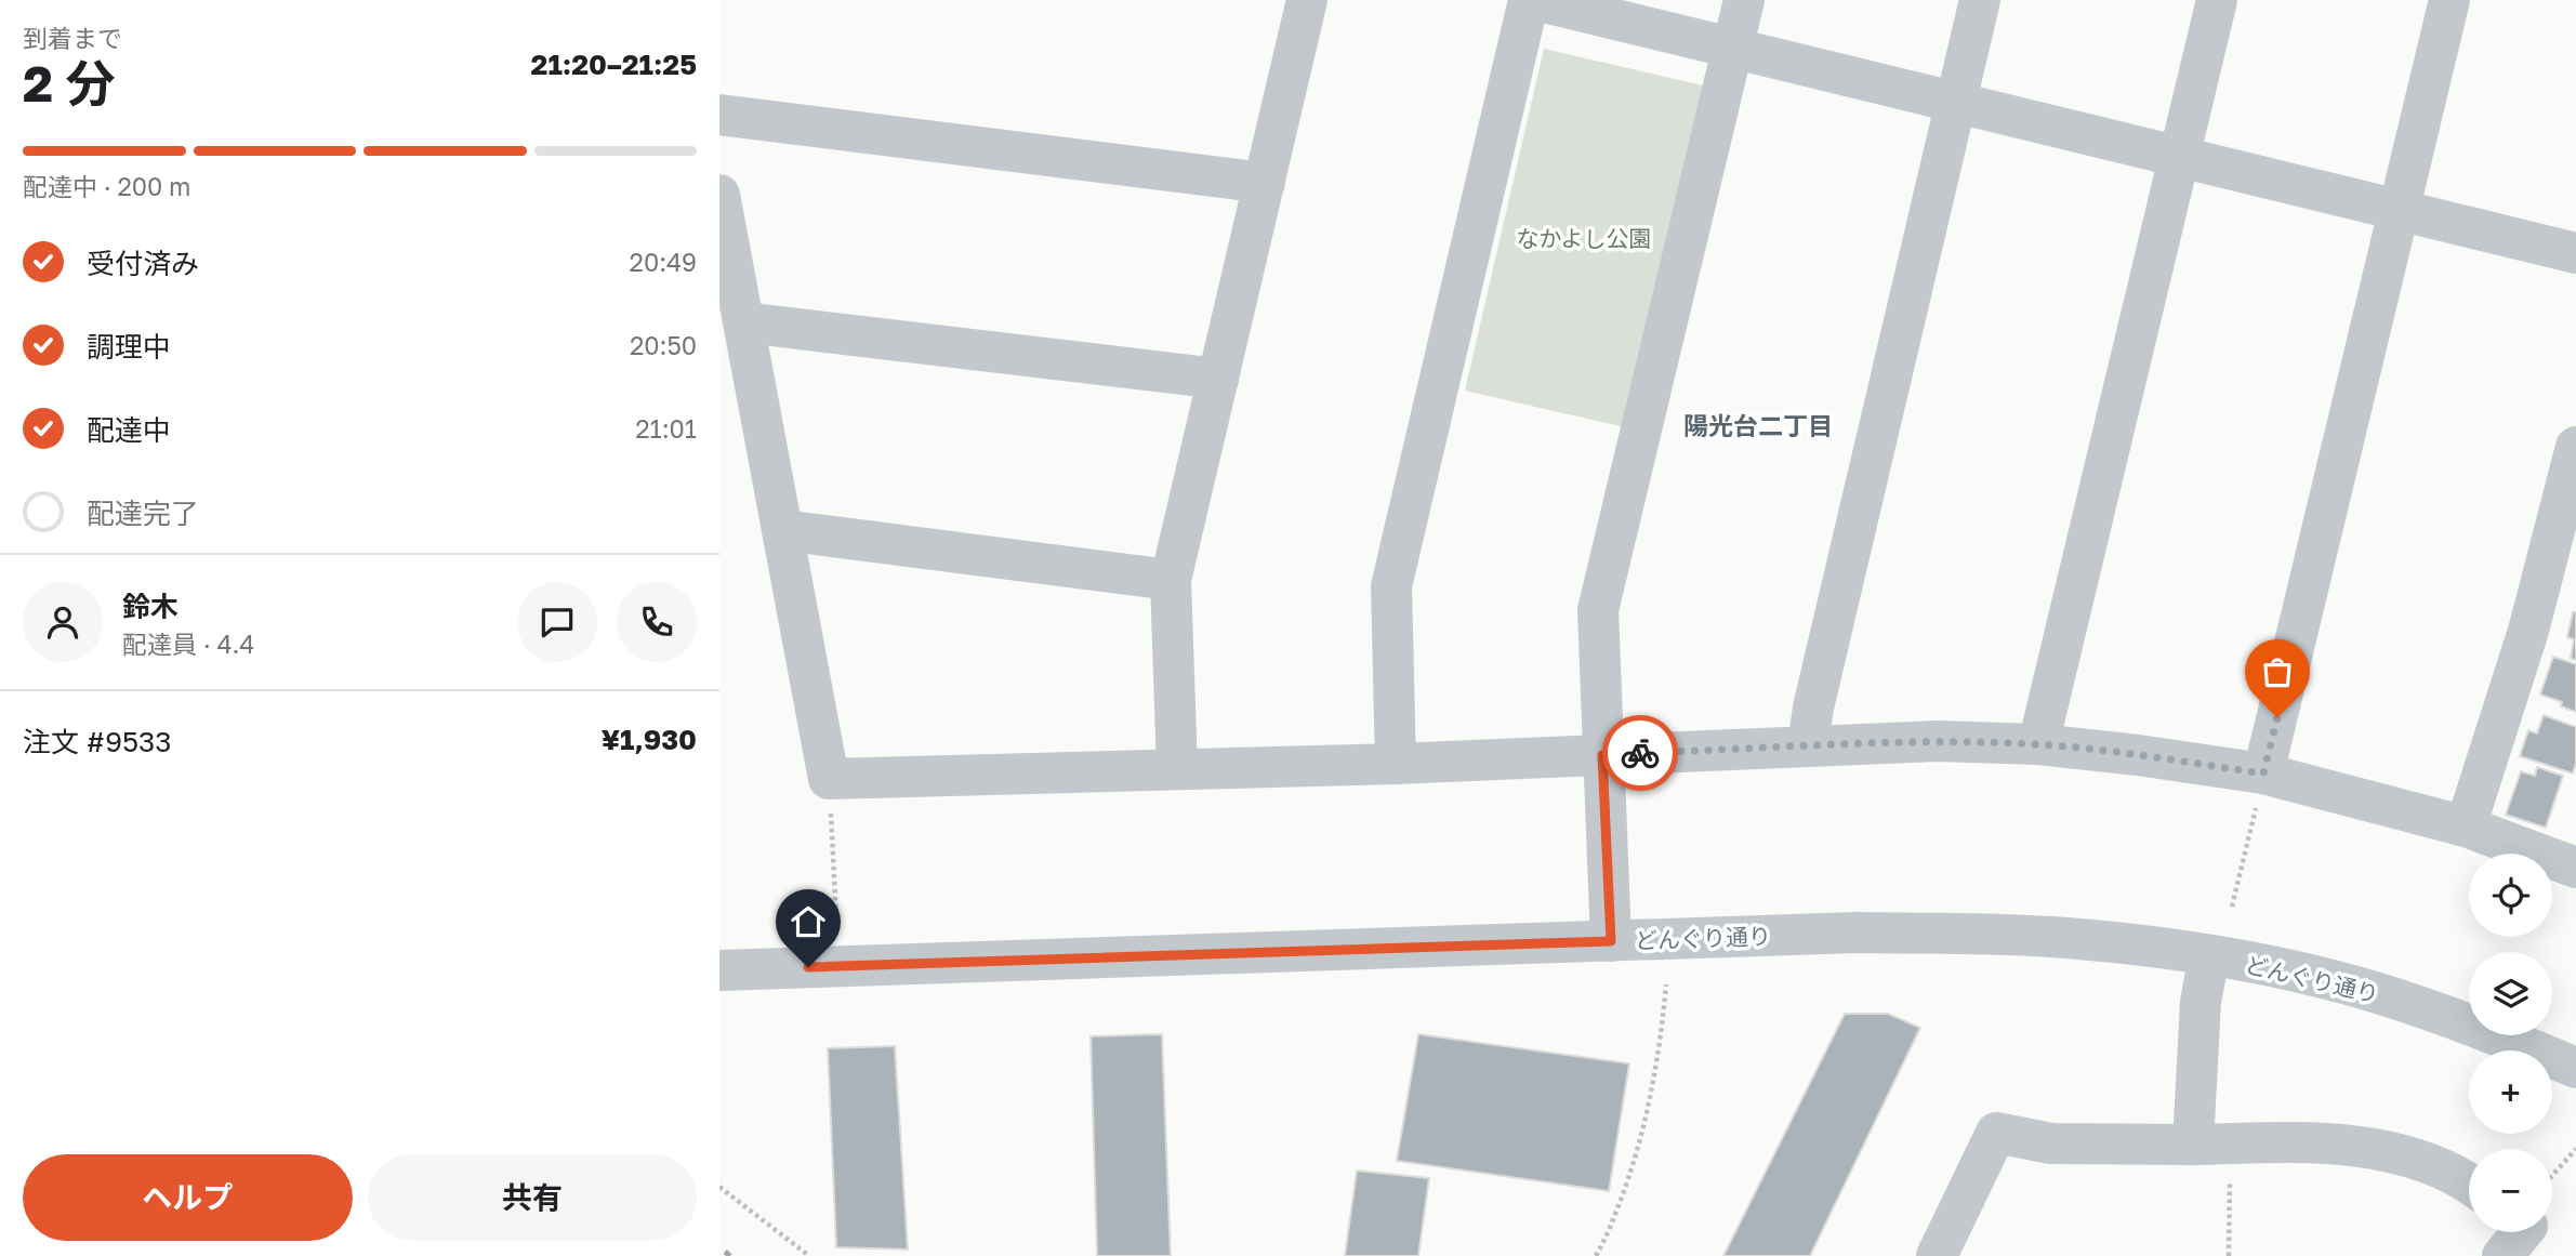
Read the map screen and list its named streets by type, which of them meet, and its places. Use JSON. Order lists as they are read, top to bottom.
{
  "streets": {
    "street": ["どんぐり通り"]
  },
  "districts": ["陽光台二丁目"],
  "parks": ["なかよし公園"],
  "page": {
    "heading": ["2 分", "到着まで", "21:20–21:25"],
    "panel": [
      "鈴木",
      "配達員 · 4.4",
      "注文 #9533",
      "¥1,930"
    ],
    "bar": "配達中 · 200 m",
    "list": [
      ["受付済み", "20:49"],
      ["調理中", "20:50"],
      ["配達中", "21:01"],
      "配達完了"
    ],
    "map_buttons": ["+", "−"],
    "buttons": ["ヘルプ", "共有"]
  }
}
